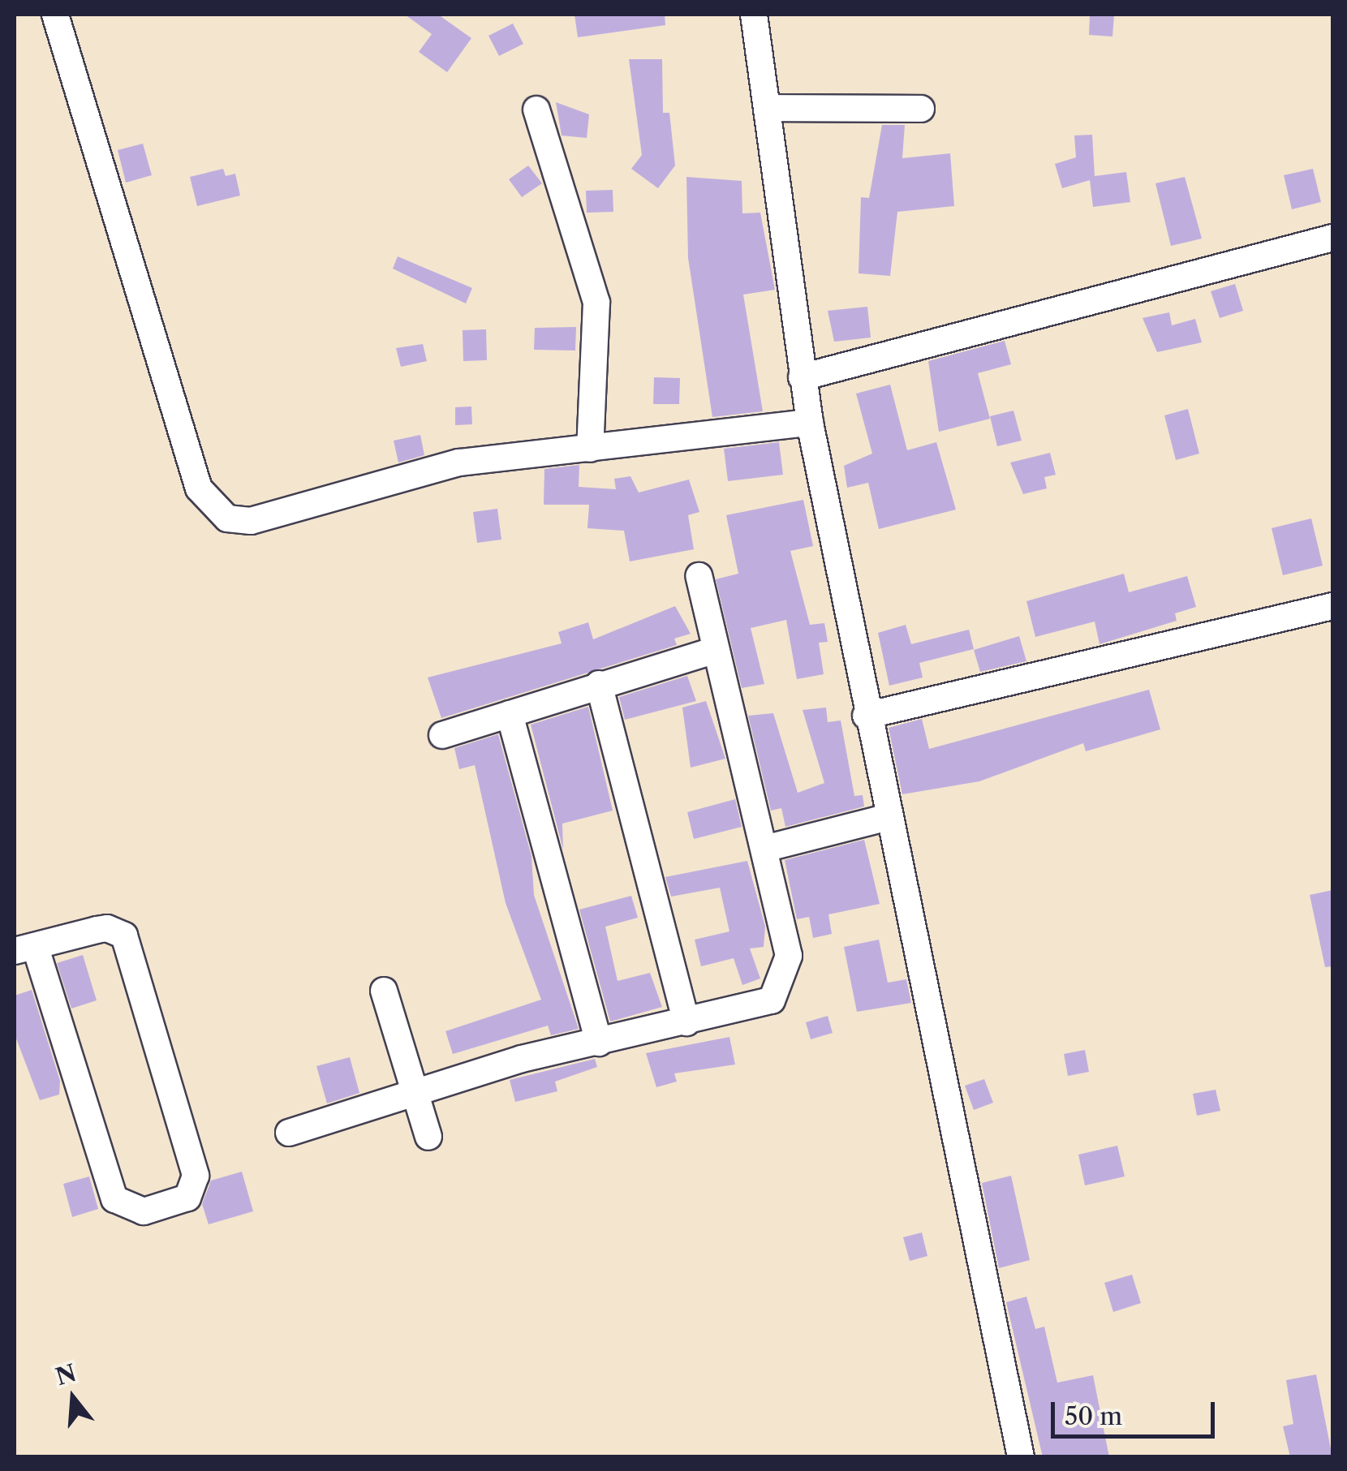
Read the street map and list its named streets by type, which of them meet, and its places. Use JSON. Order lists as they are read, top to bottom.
{
  "scale_bar": "50 m",
  "north": "top"
}
